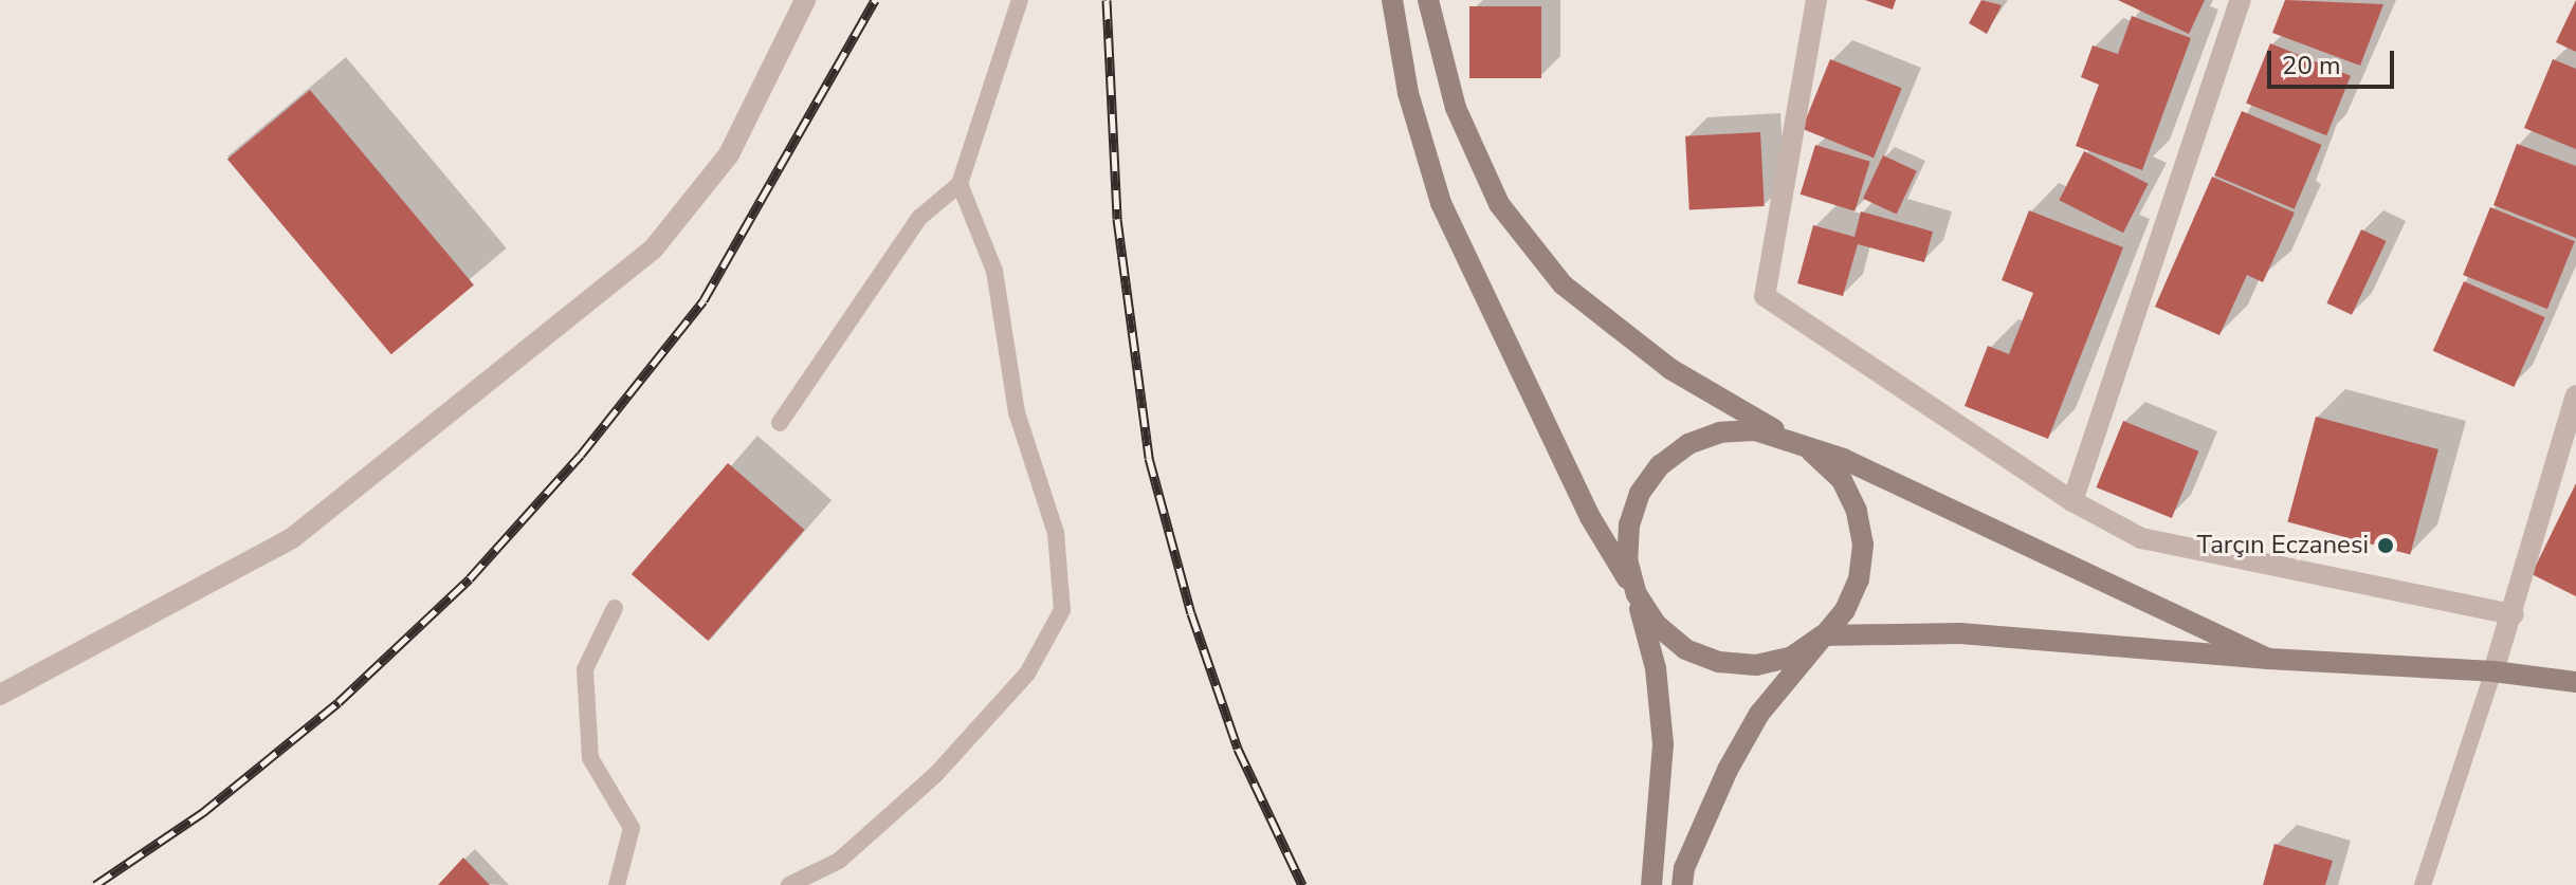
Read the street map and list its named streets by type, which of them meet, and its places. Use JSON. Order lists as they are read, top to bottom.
{
  "places": ["Tarçın Eczanesi"],
  "scale_bar": "20 m"
}
